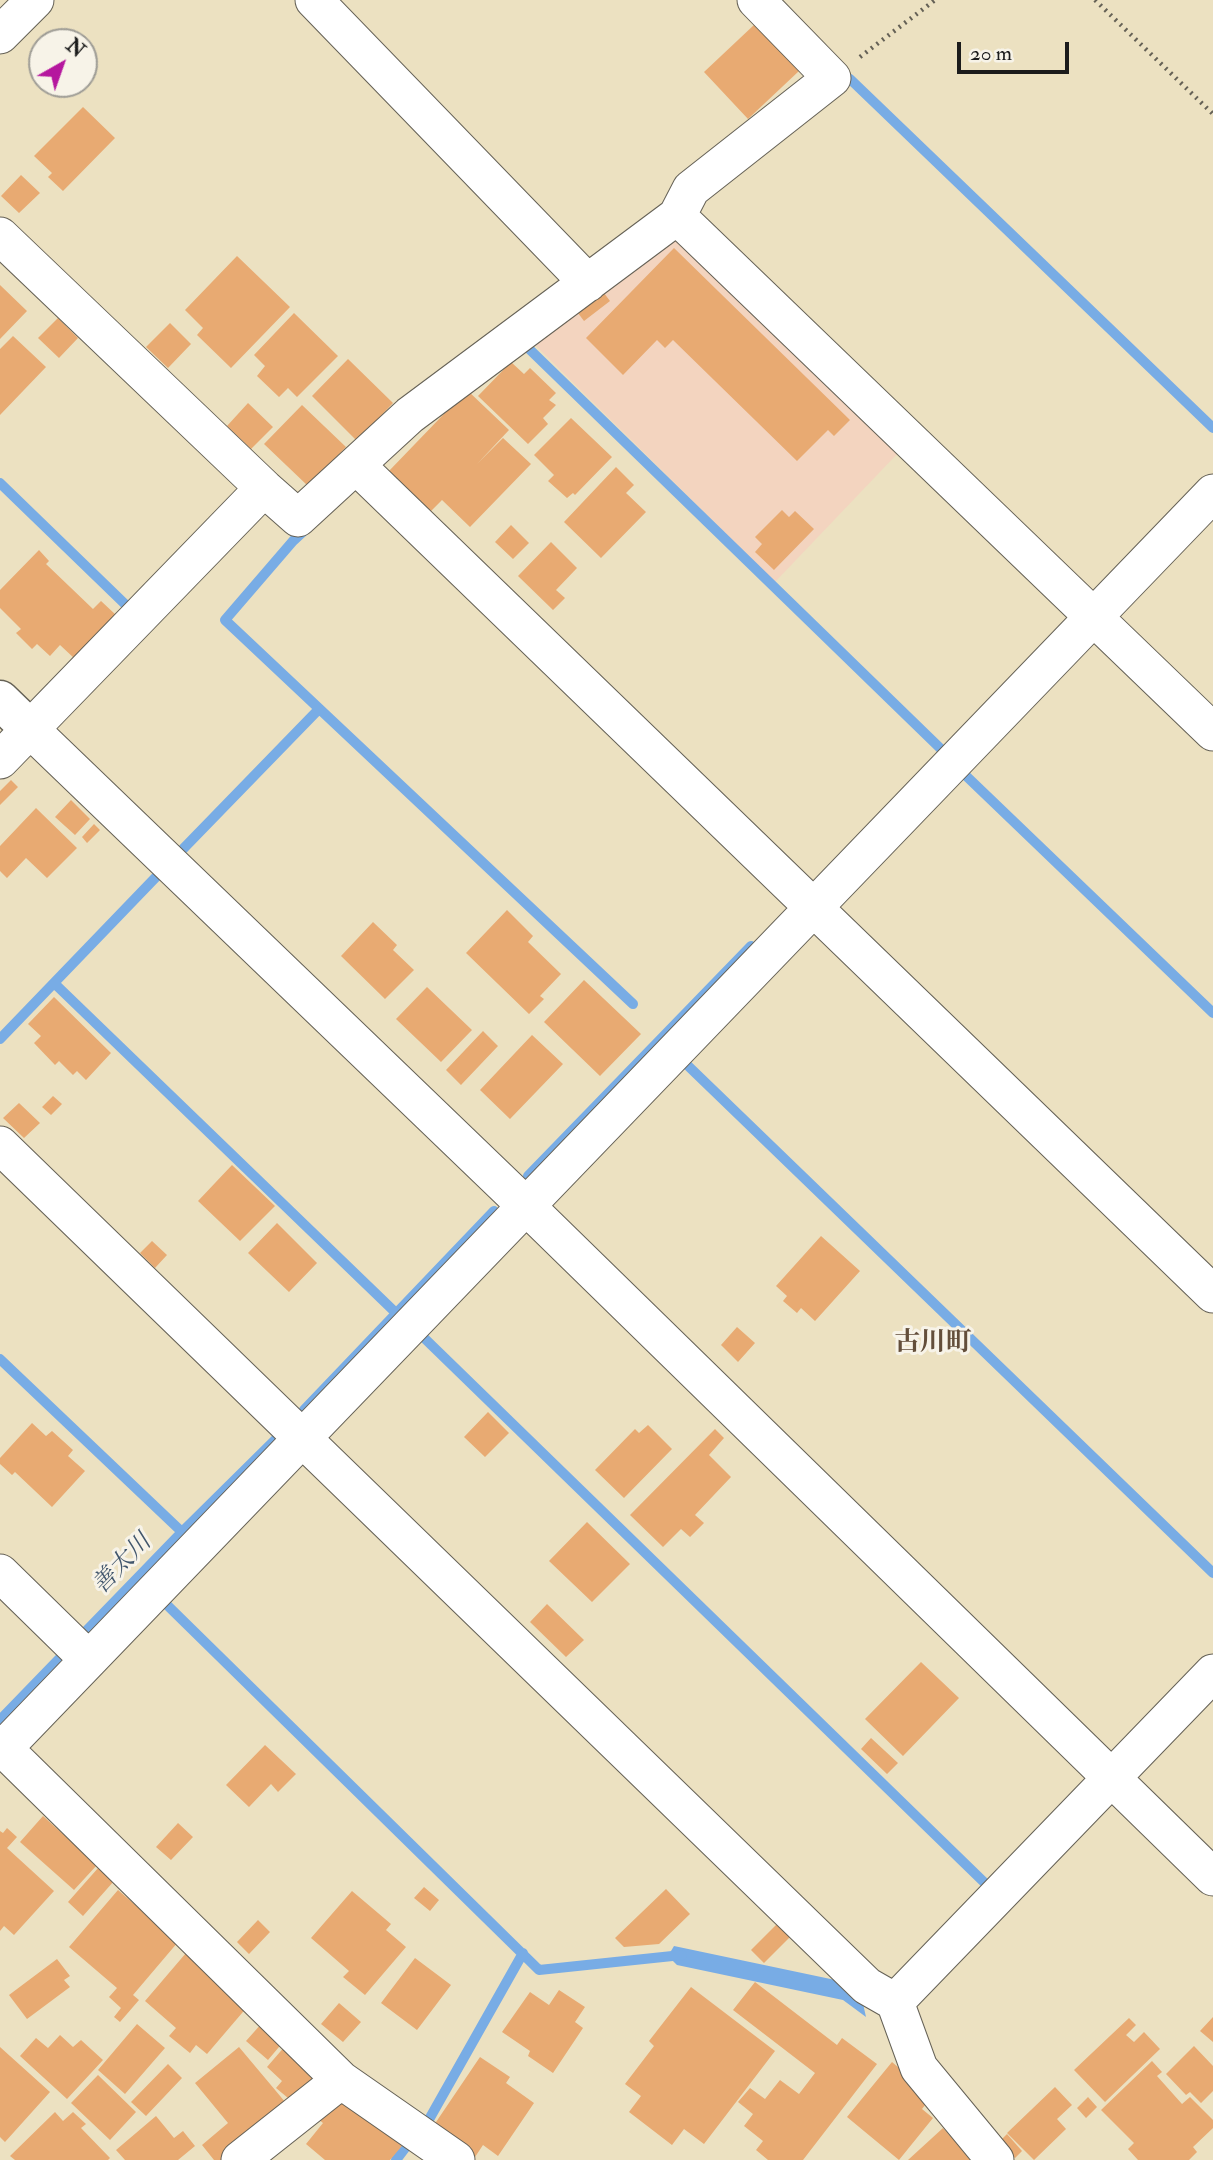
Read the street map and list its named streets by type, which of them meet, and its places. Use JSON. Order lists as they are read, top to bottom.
{
  "districts": ["古川町"],
  "water": ["善太川"],
  "scale_bar": "20 m",
  "north": "top right"
}
